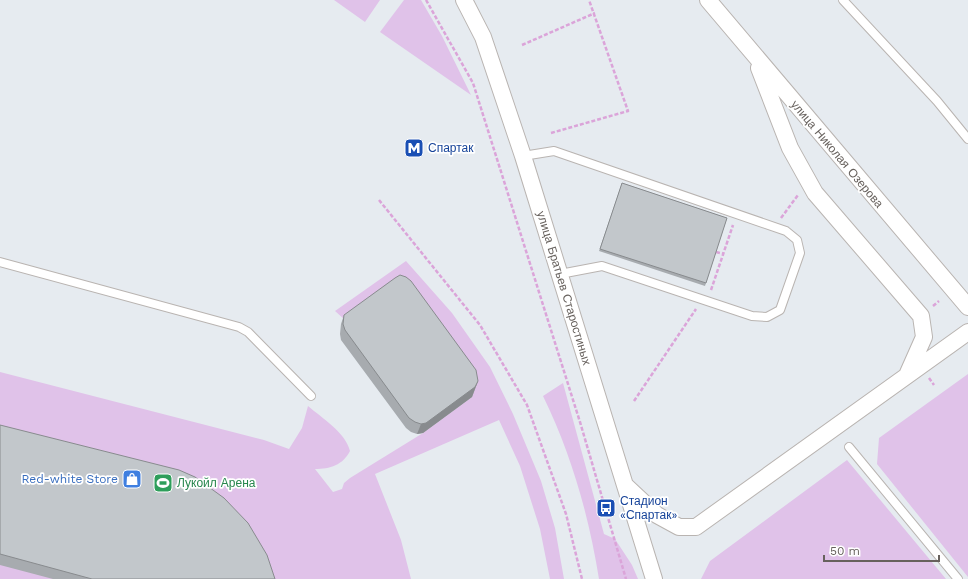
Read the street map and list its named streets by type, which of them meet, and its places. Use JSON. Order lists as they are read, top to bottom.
{
  "streets": {
    "street": ["улица Николая Озерова", "улица Братьев Старостиных"]
  },
  "places": {
    "metro station": ["Спартак"],
    "shop": ["Red-white Store"],
    "sports": ["Лукойл Арена"],
    "bus stop": ["Стадион «Спартак»"]
  },
  "scale_bar": "50 m"
}
